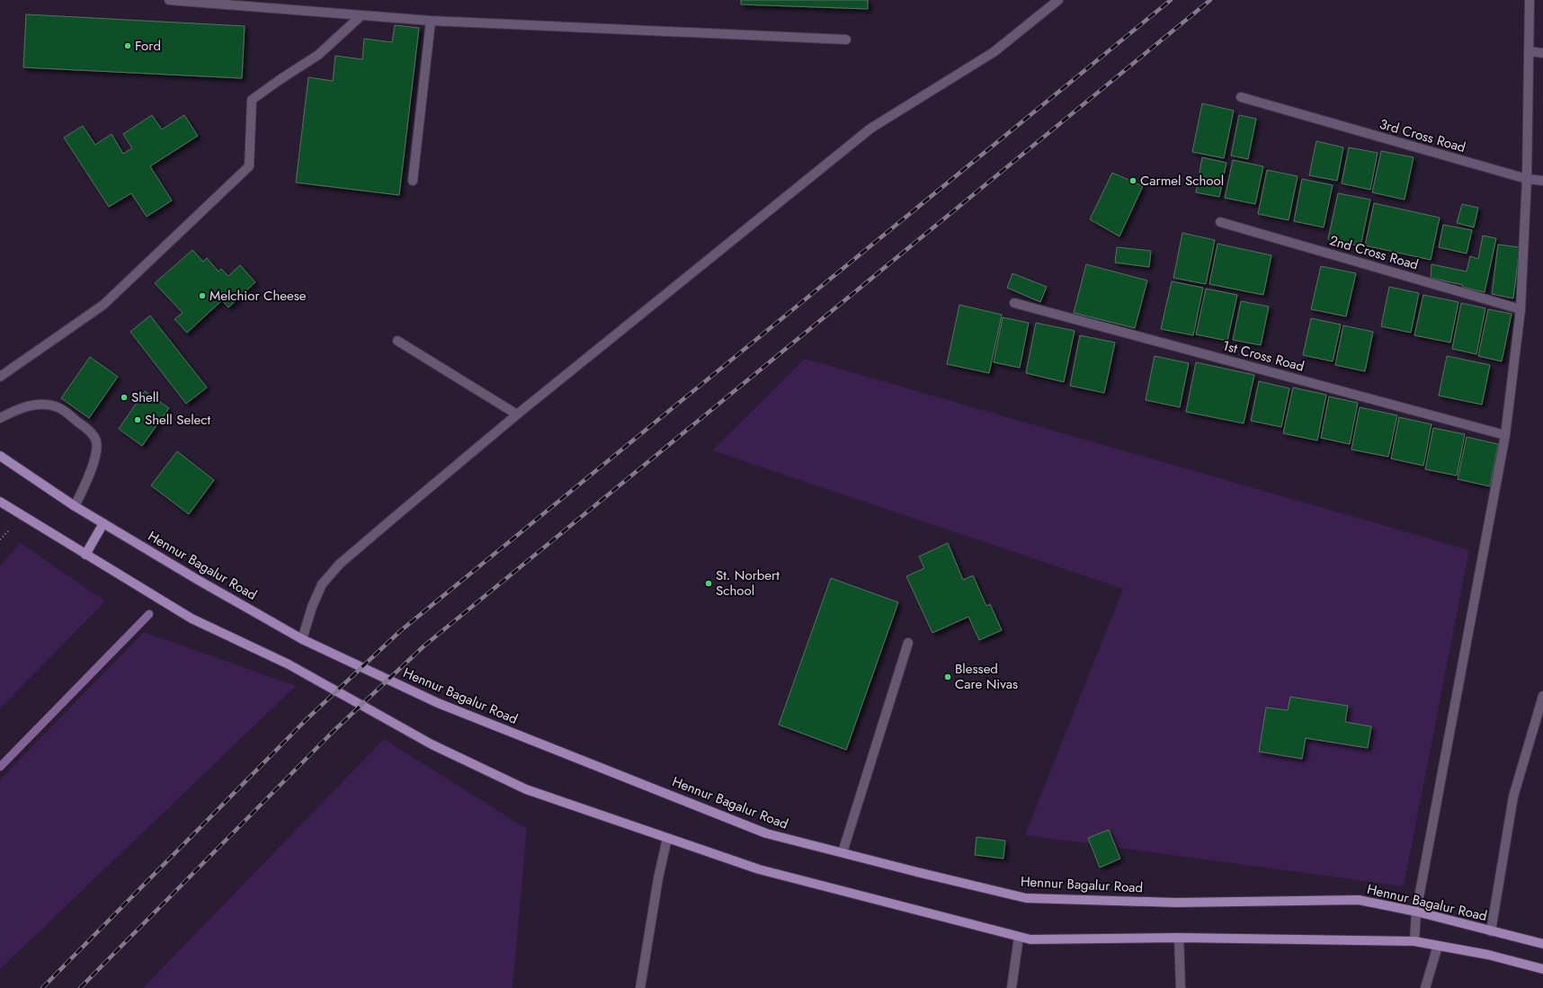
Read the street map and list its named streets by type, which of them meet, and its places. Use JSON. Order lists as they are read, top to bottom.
{
  "streets": {
    "main road": ["Hennur Bagalur Road"],
    "street": ["3rd Cross Road", "2nd Cross Road", "1st Cross Road"]
  },
  "places": [
    "Ford",
    "Carmel School",
    "Melchior Cheese",
    "Shell",
    "Shell Select",
    "St. Norbert School",
    "Blessed Care Nivas"
  ]
}
